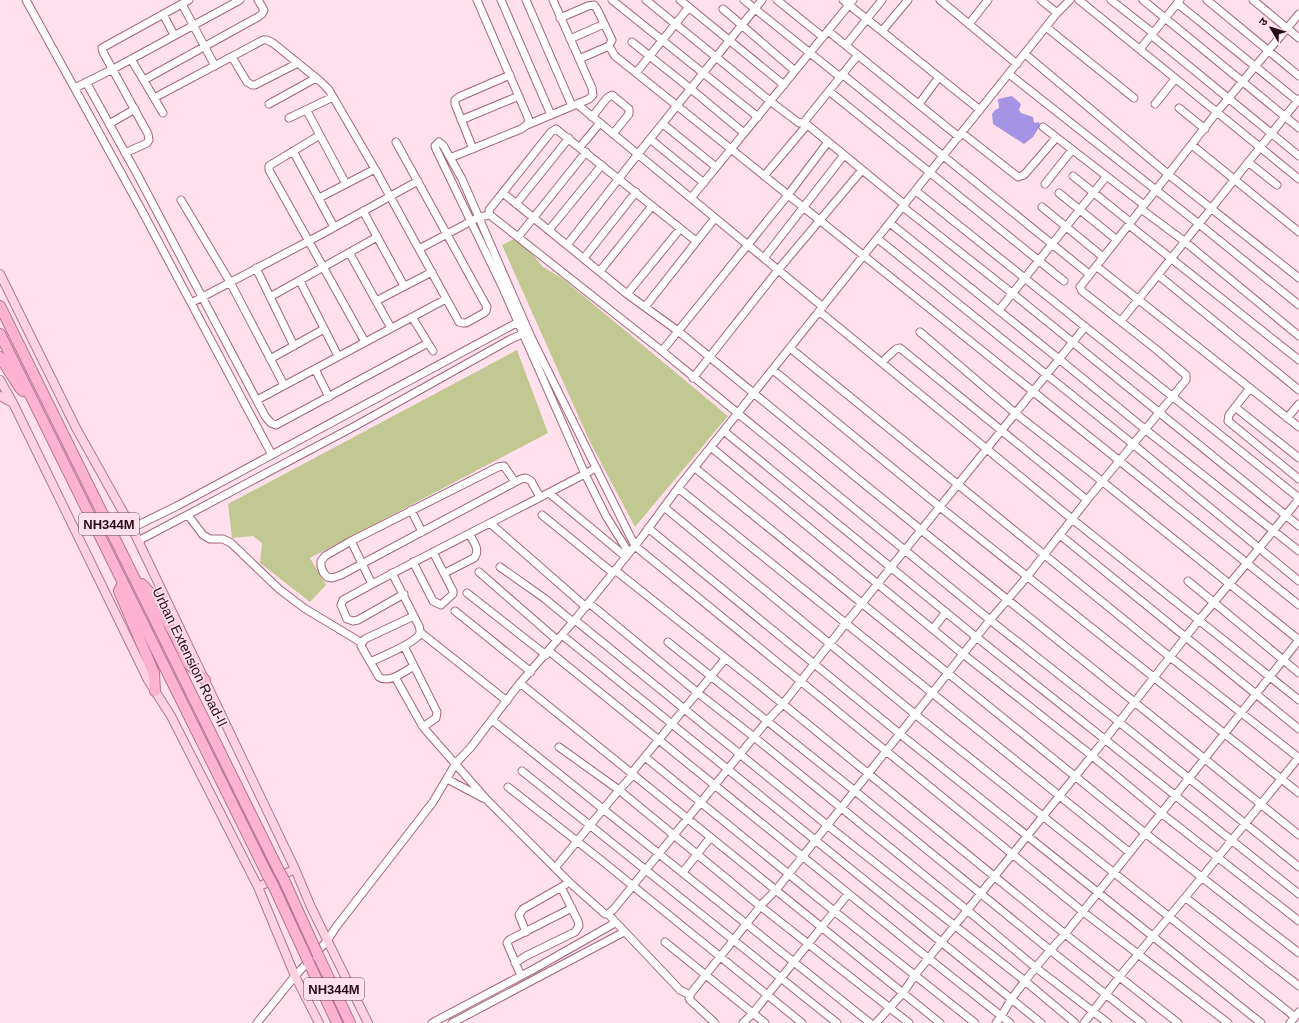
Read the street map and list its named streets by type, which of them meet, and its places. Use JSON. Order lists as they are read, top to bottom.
{
  "streets": {
    "highway": ["NH344M", "Urban Extension Road-II"]
  },
  "north": "top left"
}
